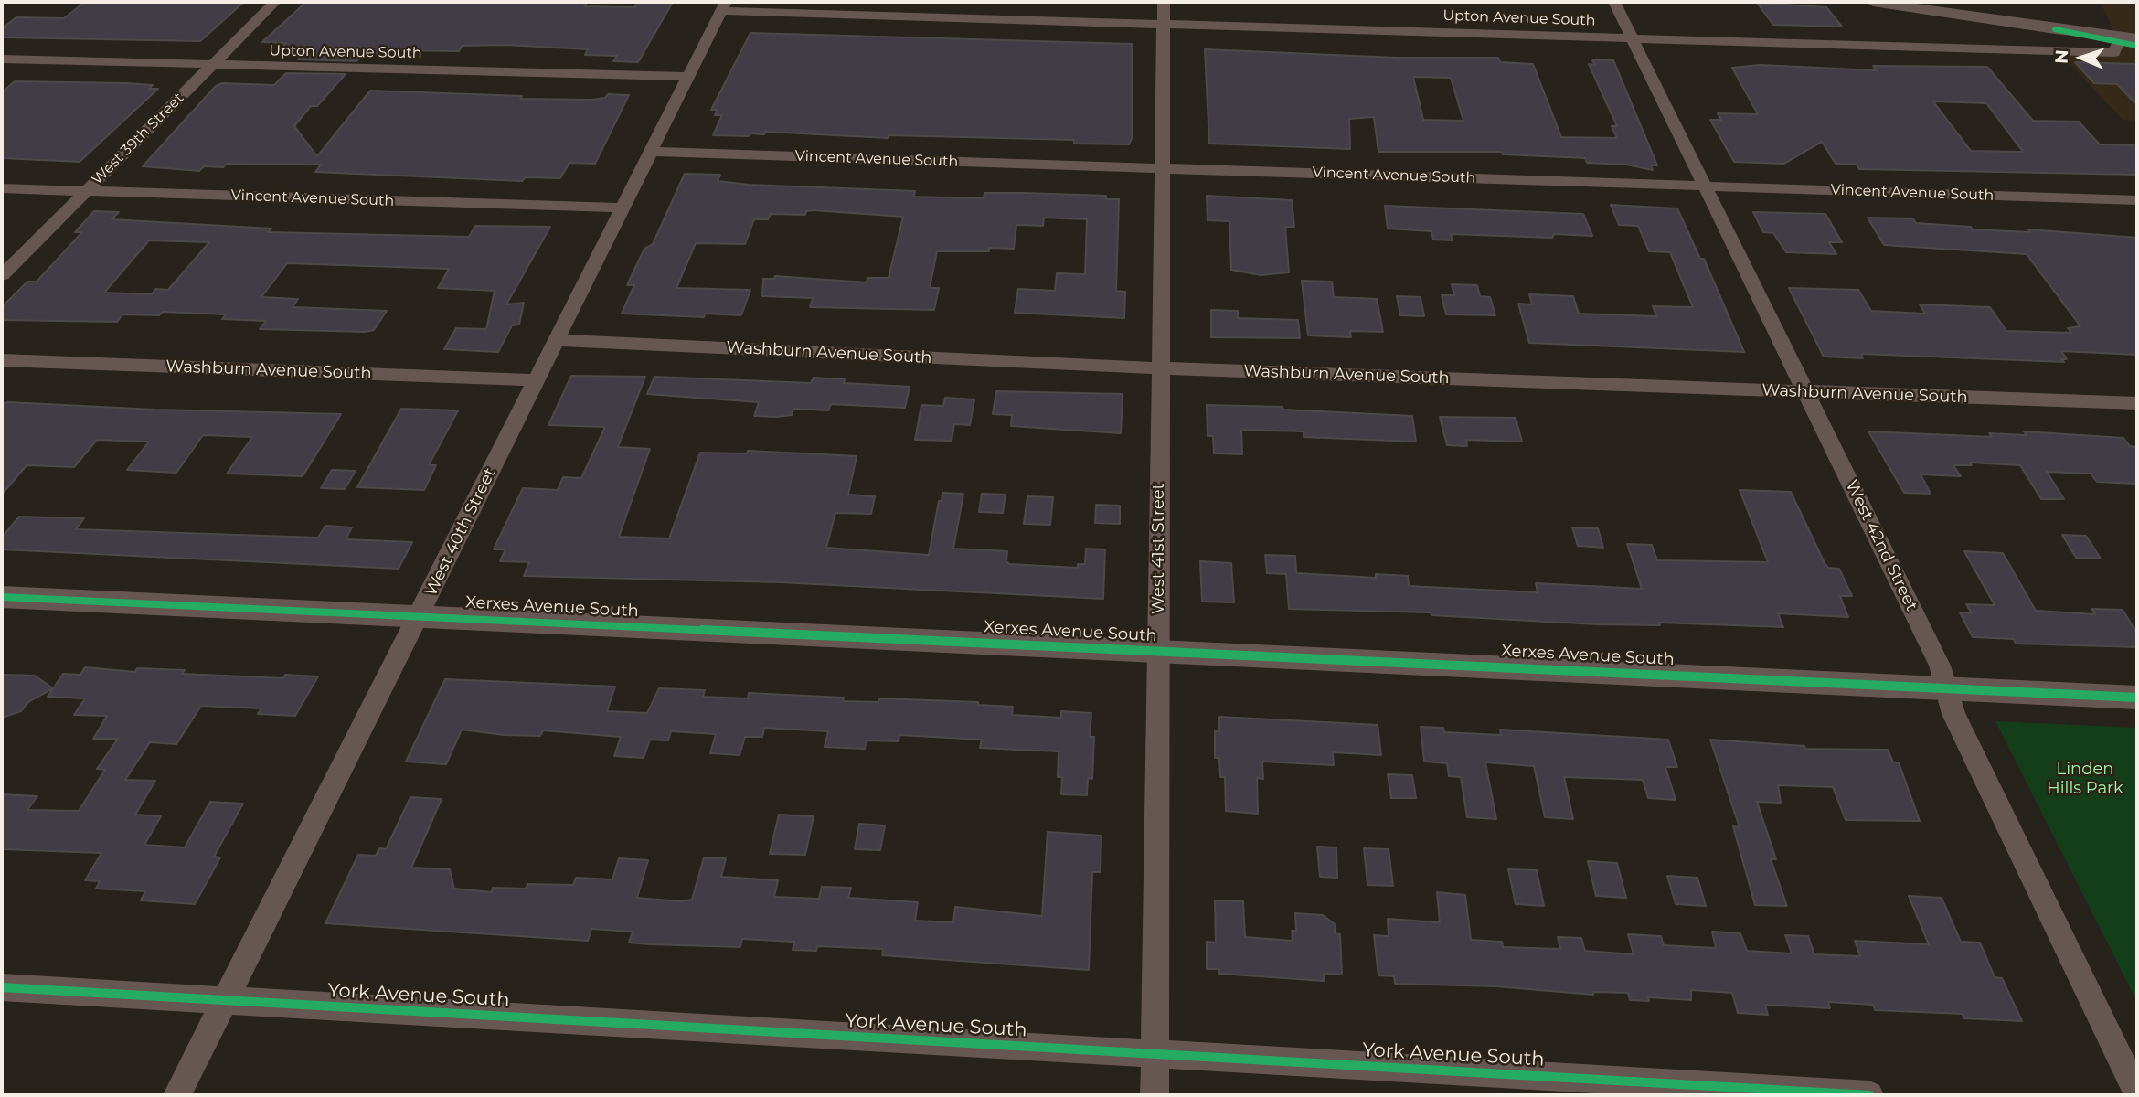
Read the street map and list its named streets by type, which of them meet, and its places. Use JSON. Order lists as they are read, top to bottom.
{
  "streets": {
    "street": [
      "Upton Avenue South",
      "West 39th Street",
      "Vincent Avenue South",
      "Washburn Avenue South",
      "West 40th Street",
      "West 42nd Street",
      "West 41st Street",
      "Xerxes Avenue South",
      "York Avenue South"
    ]
  },
  "crossings": [
    ["Upton Avenue South", "West 39th Street"],
    ["Upton Avenue South", "West 40th Street"],
    ["Upton Avenue South", "West 42nd Street"],
    ["Upton Avenue South", "West 41st Street"],
    ["West 39th Street", "Vincent Avenue South"],
    ["Vincent Avenue South", "West 40th Street"],
    ["Vincent Avenue South", "West 42nd Street"],
    ["Vincent Avenue South", "West 41st Street"],
    ["Washburn Avenue South", "West 40th Street"],
    ["Washburn Avenue South", "West 42nd Street"],
    ["Washburn Avenue South", "West 41st Street"],
    ["West 40th Street", "Xerxes Avenue South"],
    ["West 40th Street", "York Avenue South"],
    ["West 42nd Street", "Xerxes Avenue South"],
    ["West 41st Street", "Xerxes Avenue South"],
    ["West 41st Street", "York Avenue South"]
  ],
  "parks": ["Linden Hills Park"],
  "north": "left"
}
